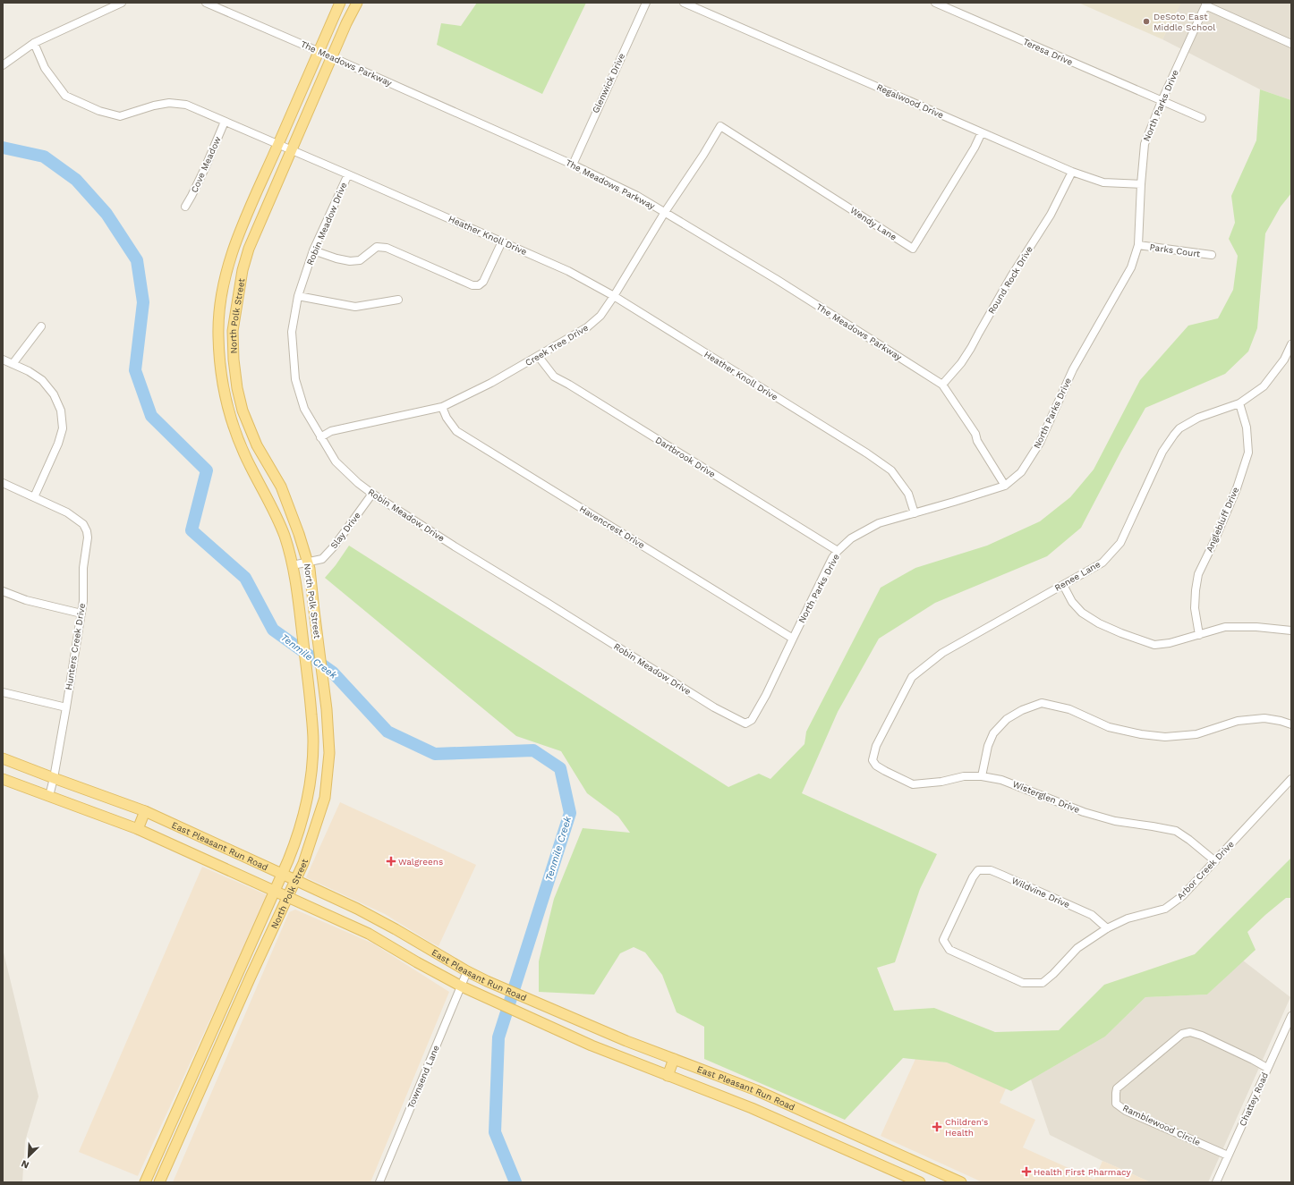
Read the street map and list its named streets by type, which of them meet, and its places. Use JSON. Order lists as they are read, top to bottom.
{
  "streets": {
    "main road": ["North Polk Street", "East Pleasant Run Road"],
    "street": [
      "Teresa Drive",
      "The Meadows Parkway",
      "Glenwick Drive",
      "Regalwood Drive",
      "North Parks Drive",
      "Cove Meadow",
      "Robin Meadow Drive",
      "Wendy Lane",
      "Heather Knoll Drive",
      "Parks Court",
      "Round Rock Drive",
      "Creek Tree Drive",
      "Dartbrook Drive",
      "Anglebluff Drive",
      "Havencrest Drive",
      "Slay Drive",
      "Renee Lane",
      "Hunters Creek Drive",
      "Wisterglen Drive",
      "Arbor Creek Drive",
      "Wildvine Drive",
      "Townsend Lane",
      "Chattey Road",
      "Ramblewood Circle"
    ]
  },
  "crossings": [
    ["Teresa Drive", "North Parks Drive"],
    ["The Meadows Parkway", "Glenwick Drive"],
    ["The Meadows Parkway", "North Parks Drive"],
    ["The Meadows Parkway", "Round Rock Drive"],
    ["The Meadows Parkway", "North Polk Street"],
    ["The Meadows Parkway", "Creek Tree Drive"],
    ["Regalwood Drive", "North Parks Drive"],
    ["Regalwood Drive", "Wendy Lane"],
    ["Regalwood Drive", "Round Rock Drive"],
    ["North Parks Drive", "Robin Meadow Drive"],
    ["North Parks Drive", "Heather Knoll Drive"],
    ["North Parks Drive", "Parks Court"],
    ["North Parks Drive", "Dartbrook Drive"],
    ["North Parks Drive", "Havencrest Drive"],
    ["Cove Meadow", "Heather Knoll Drive"],
    ["Robin Meadow Drive", "Heather Knoll Drive"],
    ["Robin Meadow Drive", "Creek Tree Drive"],
    ["Robin Meadow Drive", "Slay Drive"],
    ["Wendy Lane", "Creek Tree Drive"],
    ["Heather Knoll Drive", "North Polk Street"],
    ["Heather Knoll Drive", "Creek Tree Drive"],
    ["North Polk Street", "Slay Drive"],
    ["North Polk Street", "East Pleasant Run Road"],
    ["Creek Tree Drive", "Dartbrook Drive"],
    ["Creek Tree Drive", "Havencrest Drive"],
    ["Anglebluff Drive", "Renee Lane"],
    ["Renee Lane", "Wisterglen Drive"],
    ["Hunters Creek Drive", "East Pleasant Run Road"],
    ["Wisterglen Drive", "Arbor Creek Drive"],
    ["East Pleasant Run Road", "Townsend Lane"],
    ["Arbor Creek Drive", "Wildvine Drive"],
    ["Chattey Road", "Ramblewood Circle"]
  ],
  "water": ["Tenmile Creek"],
  "places": {
    "other": ["DeSoto East Middle School"],
    "health": ["Walgreens", "Children's Health", "Health First Pharmacy"]
  },
  "north": "bottom left"
}
